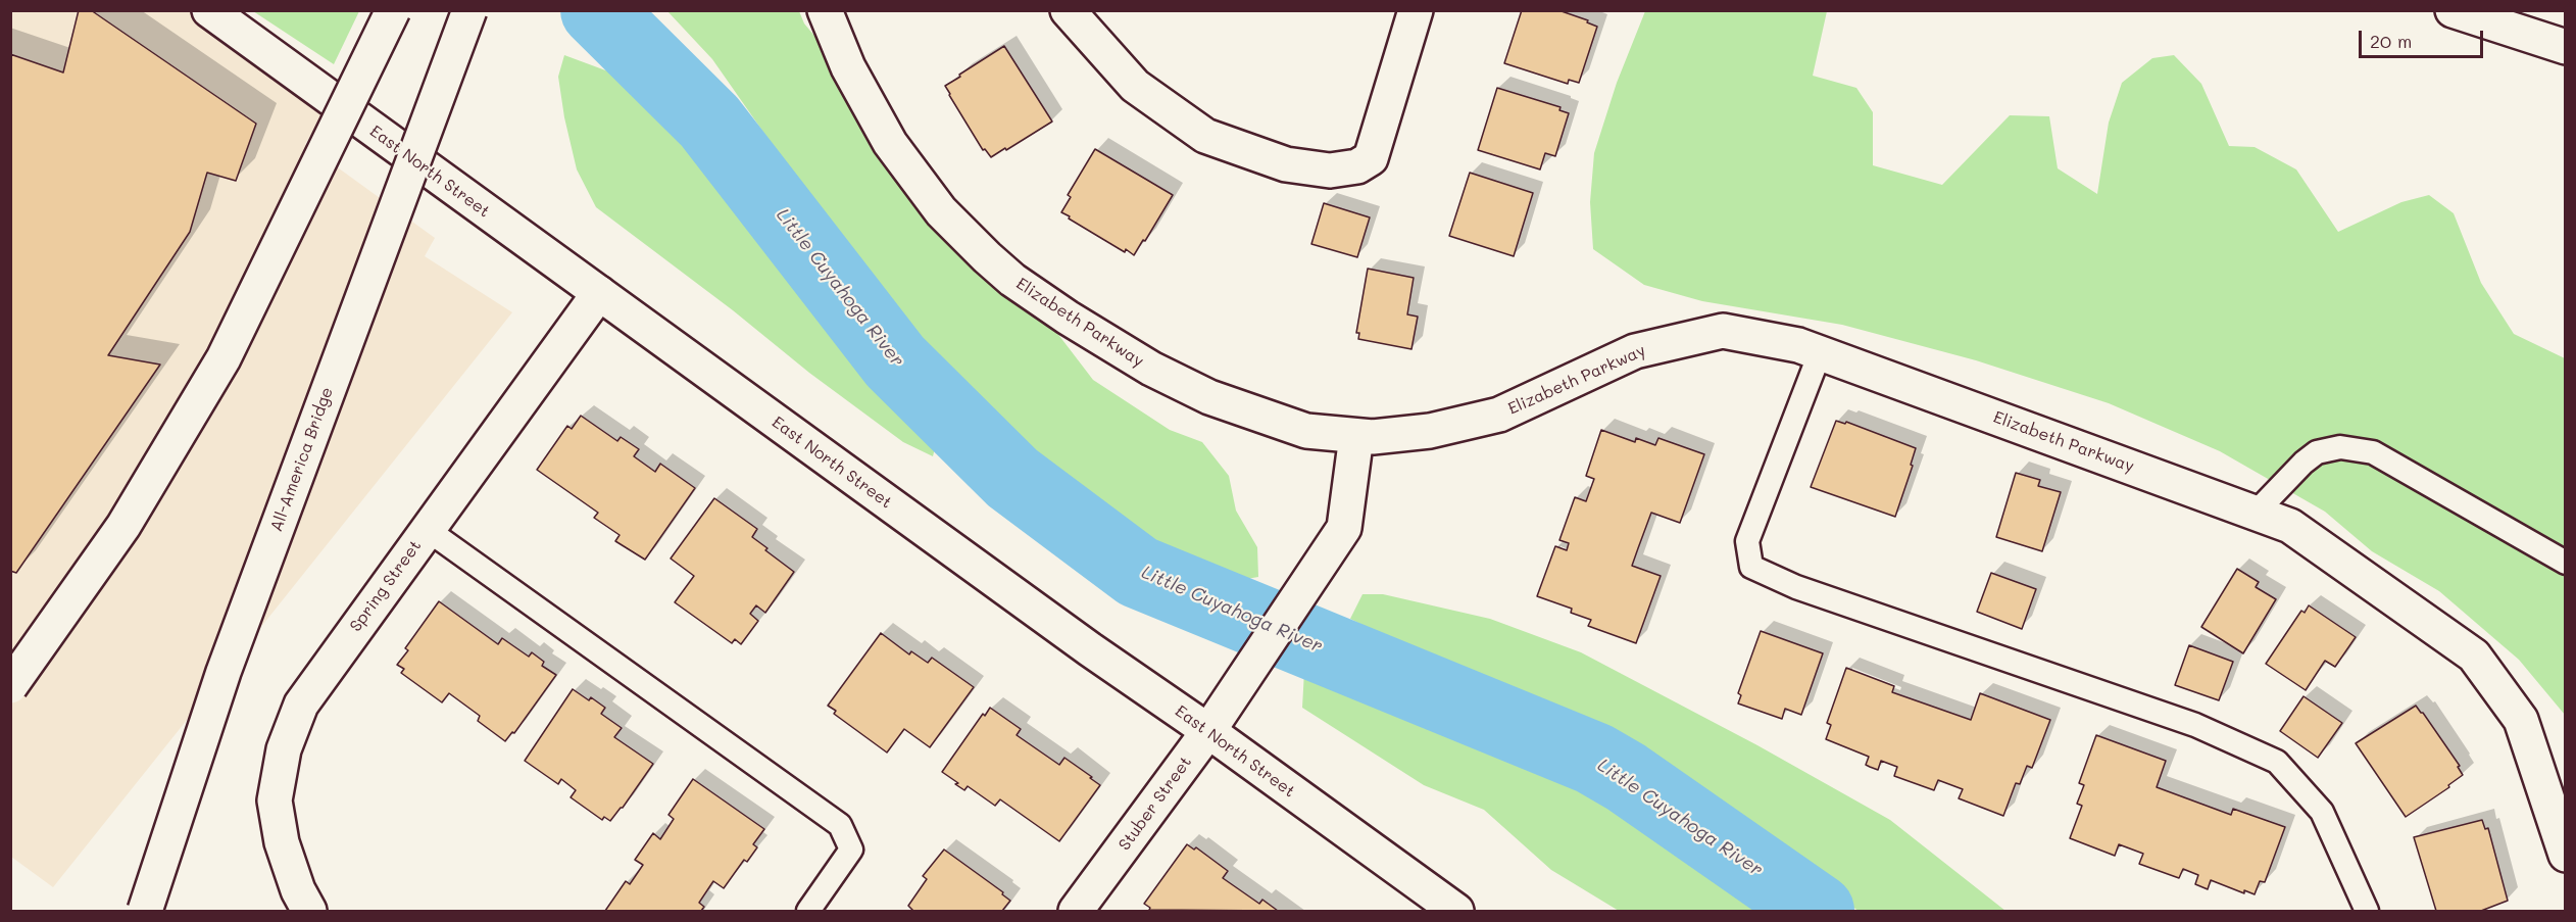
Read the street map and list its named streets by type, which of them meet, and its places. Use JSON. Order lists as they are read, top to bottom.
{
  "streets": {
    "street": [
      "East North Street",
      "Elizabeth Parkway",
      "All-America Bridge",
      "Spring Street",
      "Stuber Street"
    ]
  },
  "crossings": [
    ["East North Street", "Spring Street"],
    ["East North Street", "Stuber Street"],
    ["Elizabeth Parkway", "Stuber Street"]
  ],
  "water": ["Little Cuyahoga River"],
  "scale_bar": "20 m"
}
